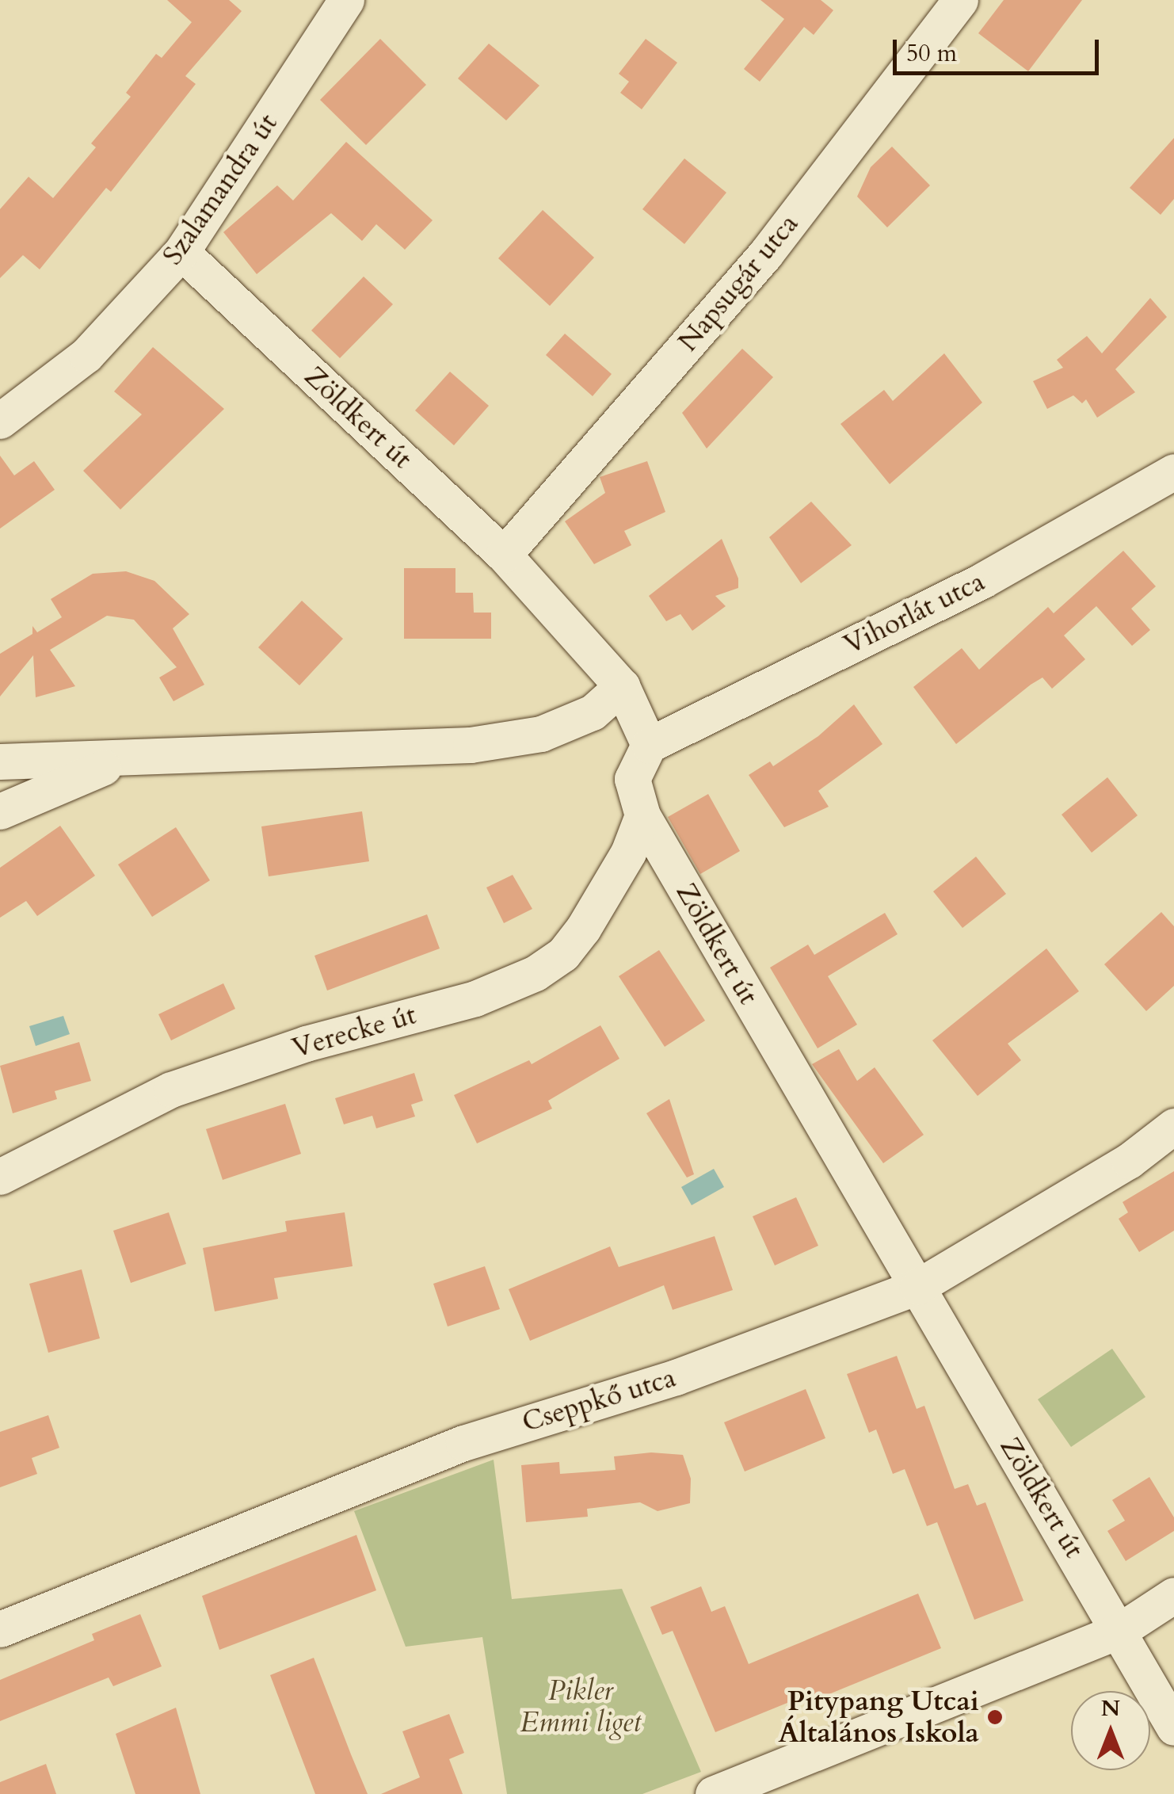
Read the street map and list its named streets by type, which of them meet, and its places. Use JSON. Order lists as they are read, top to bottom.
{
  "streets": {
    "street": [
      "Szalamandra út",
      "Napsugár utca",
      "Zöldkert út",
      "Vihorlát utca",
      "Verecke út",
      "Cseppkő utca"
    ]
  },
  "crossings": [
    ["Szalamandra út", "Zöldkert út"],
    ["Napsugár utca", "Zöldkert út"],
    ["Zöldkert út", "Vihorlát utca"],
    ["Zöldkert út", "Verecke út"],
    ["Zöldkert út", "Cseppkő utca"]
  ],
  "parks": ["Pikler Emmi liget"],
  "places": ["Pitypang Utcai Általános Iskola"],
  "scale_bar": "50 m",
  "north": "top"
}
